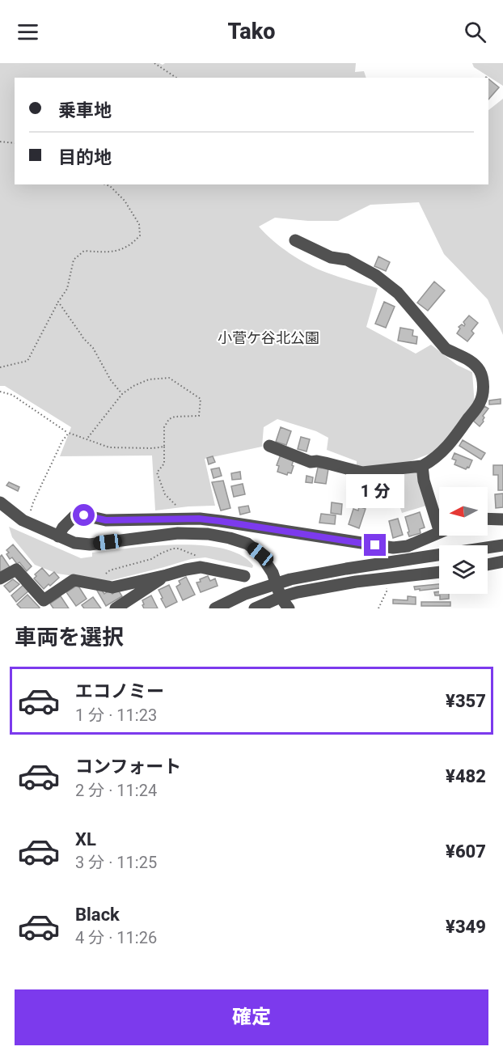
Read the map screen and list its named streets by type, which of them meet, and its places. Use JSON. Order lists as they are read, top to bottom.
{
  "parks": ["小菅ケ谷北公園"],
  "north": "left",
  "page": {
    "header": "Tako",
    "banner": ["乗車地", "目的地"],
    "bubble": "1 分",
    "heading": "車両を選択",
    "list": [
      {
        "name": "エコノミー",
        "note": "1 分 · 11:23",
        "value": "¥357"
      },
      {
        "name": "コンフォート",
        "note": "2 分 · 11:24",
        "value": "¥482"
      },
      {
        "name": "XL",
        "note": "3 分 · 11:25",
        "value": "¥607"
      },
      {
        "name": "Black",
        "note": "4 分 · 11:26",
        "value": "¥349"
      }
    ],
    "buttons": "確定"
  }
}
